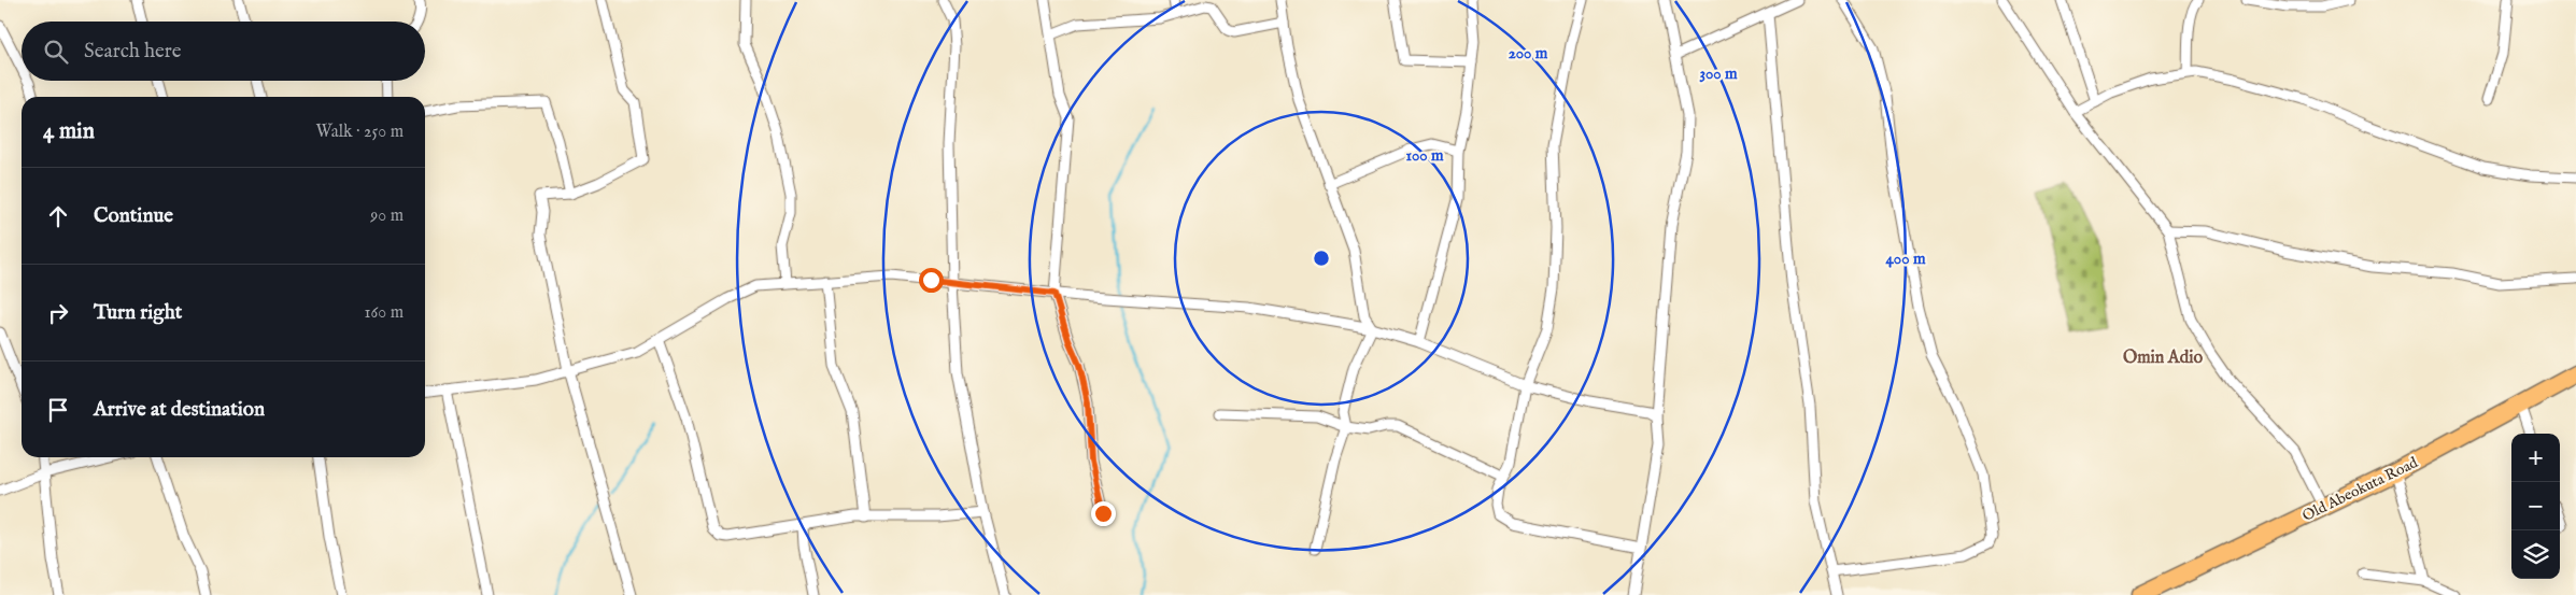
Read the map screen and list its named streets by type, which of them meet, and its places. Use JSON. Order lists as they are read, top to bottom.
{
  "streets": {
    "highway": ["Old Abeokuta Road"]
  },
  "districts": ["Omin Adio"],
  "page": {
    "search": "Search here",
    "heading": ["4 min", "Walk · 250 m"],
    "list": [
      ["Continue", "90 m"],
      ["Turn right", "160 m"],
      "Arrive at destination"
    ],
    "map_buttons": ["+", "−"]
  },
  "rings": [
    "200 m",
    "300 m",
    "100 m",
    "400 m"
  ]
}
